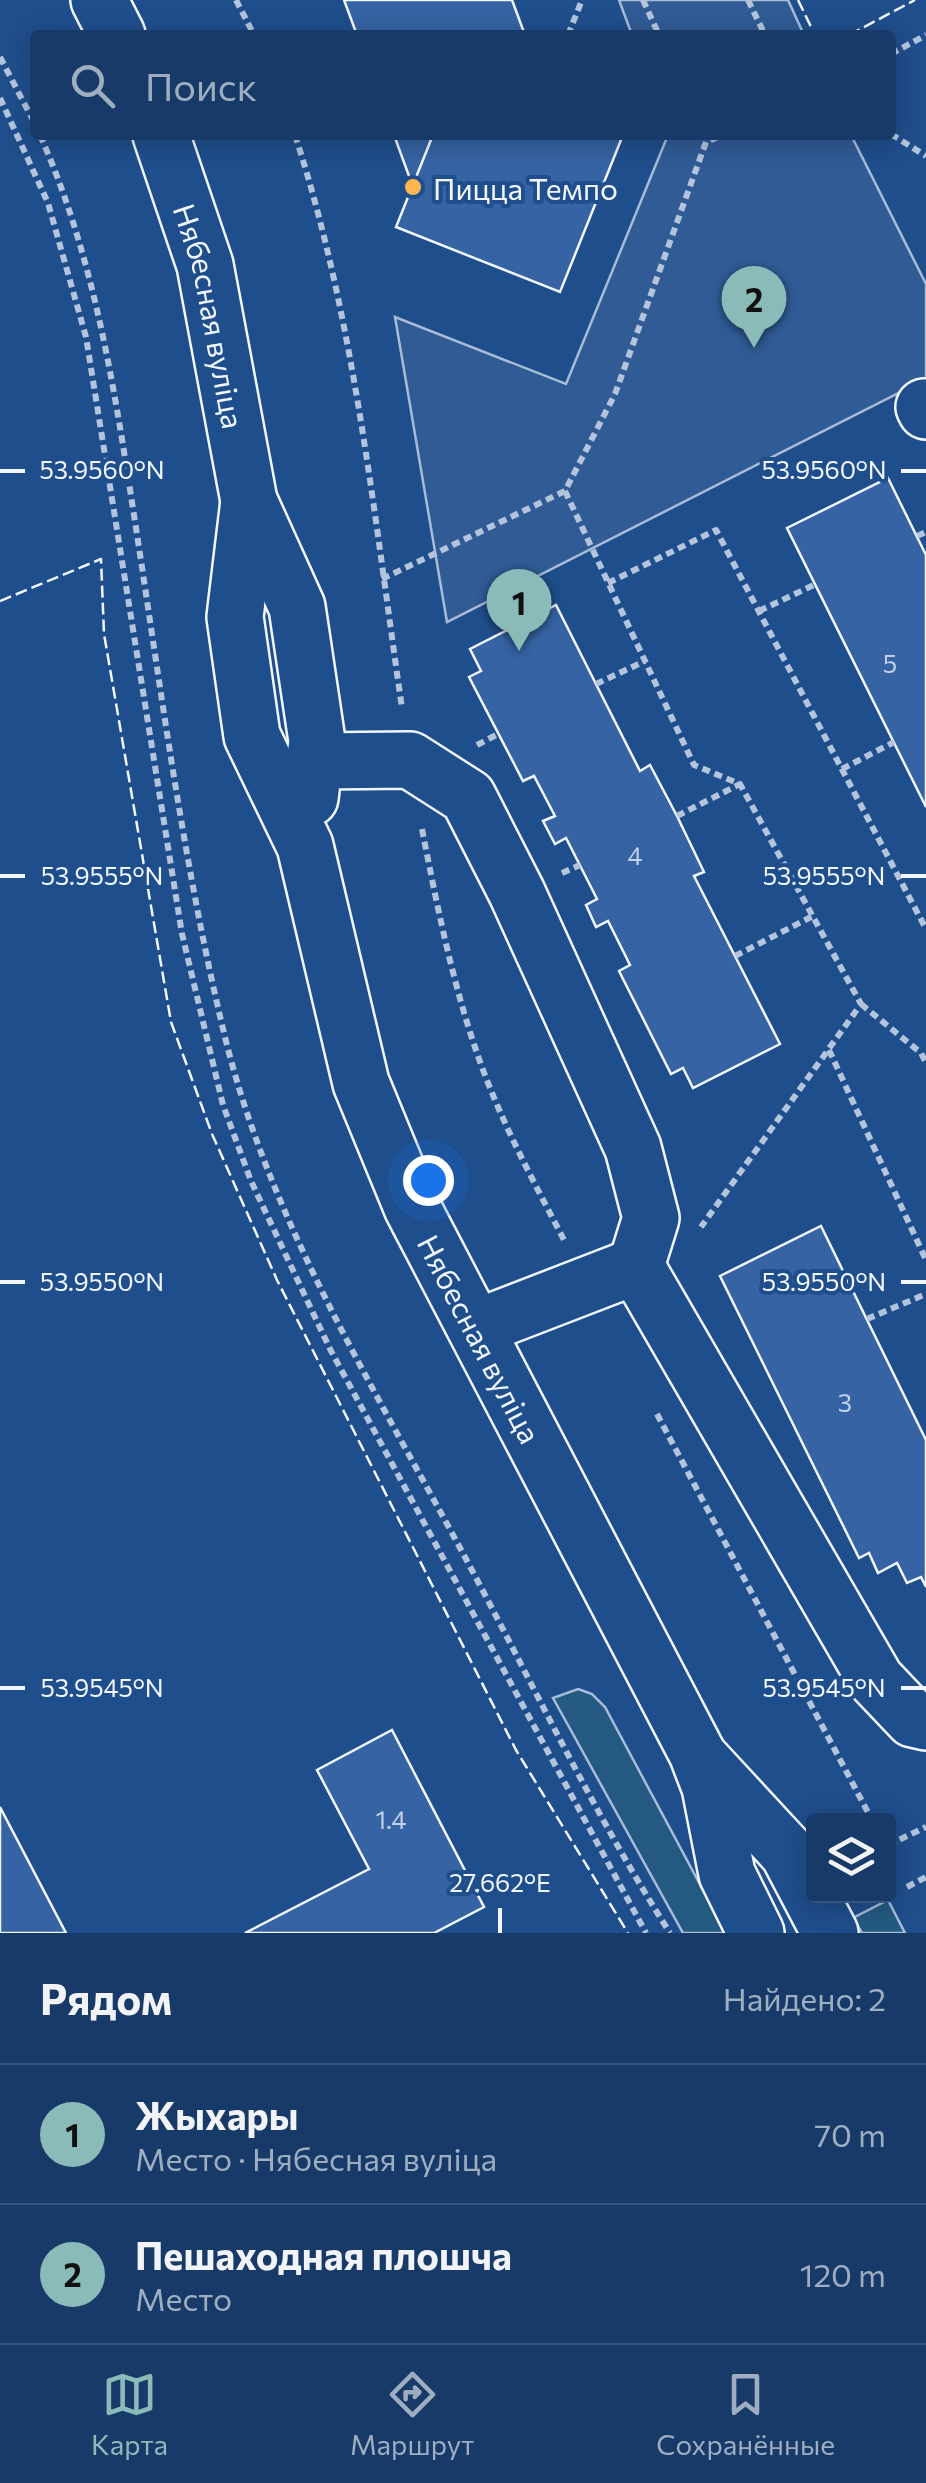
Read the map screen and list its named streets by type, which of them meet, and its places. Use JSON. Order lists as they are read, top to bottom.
{
  "streets": {
    "street": ["Нябесная вуліца"]
  },
  "places": ["Пицца Темпо"],
  "house_numbers": [
    "5",
    "4",
    "3",
    "1.4"
  ],
  "page": {
    "search": "Поиск",
    "pins": ["2", "1"],
    "heading": ["Рядом", "Найдено: 2"],
    "list": [
      {
        "mark": "1",
        "name": "Жыхары",
        "note": "Место · Нябесная вуліца",
        "value": "70 m"
      },
      {
        "mark": "2",
        "name": "Пешаходная плошча",
        "note": "Место",
        "value": "120 m"
      }
    ],
    "nav": ["Карта", "Маршрут", "Сохранённые"]
  },
  "coordinates": [
    "53.9560°N",
    "53.9555°N",
    "53.9550°N",
    "53.9545°N",
    "27.662°E"
  ]
}
